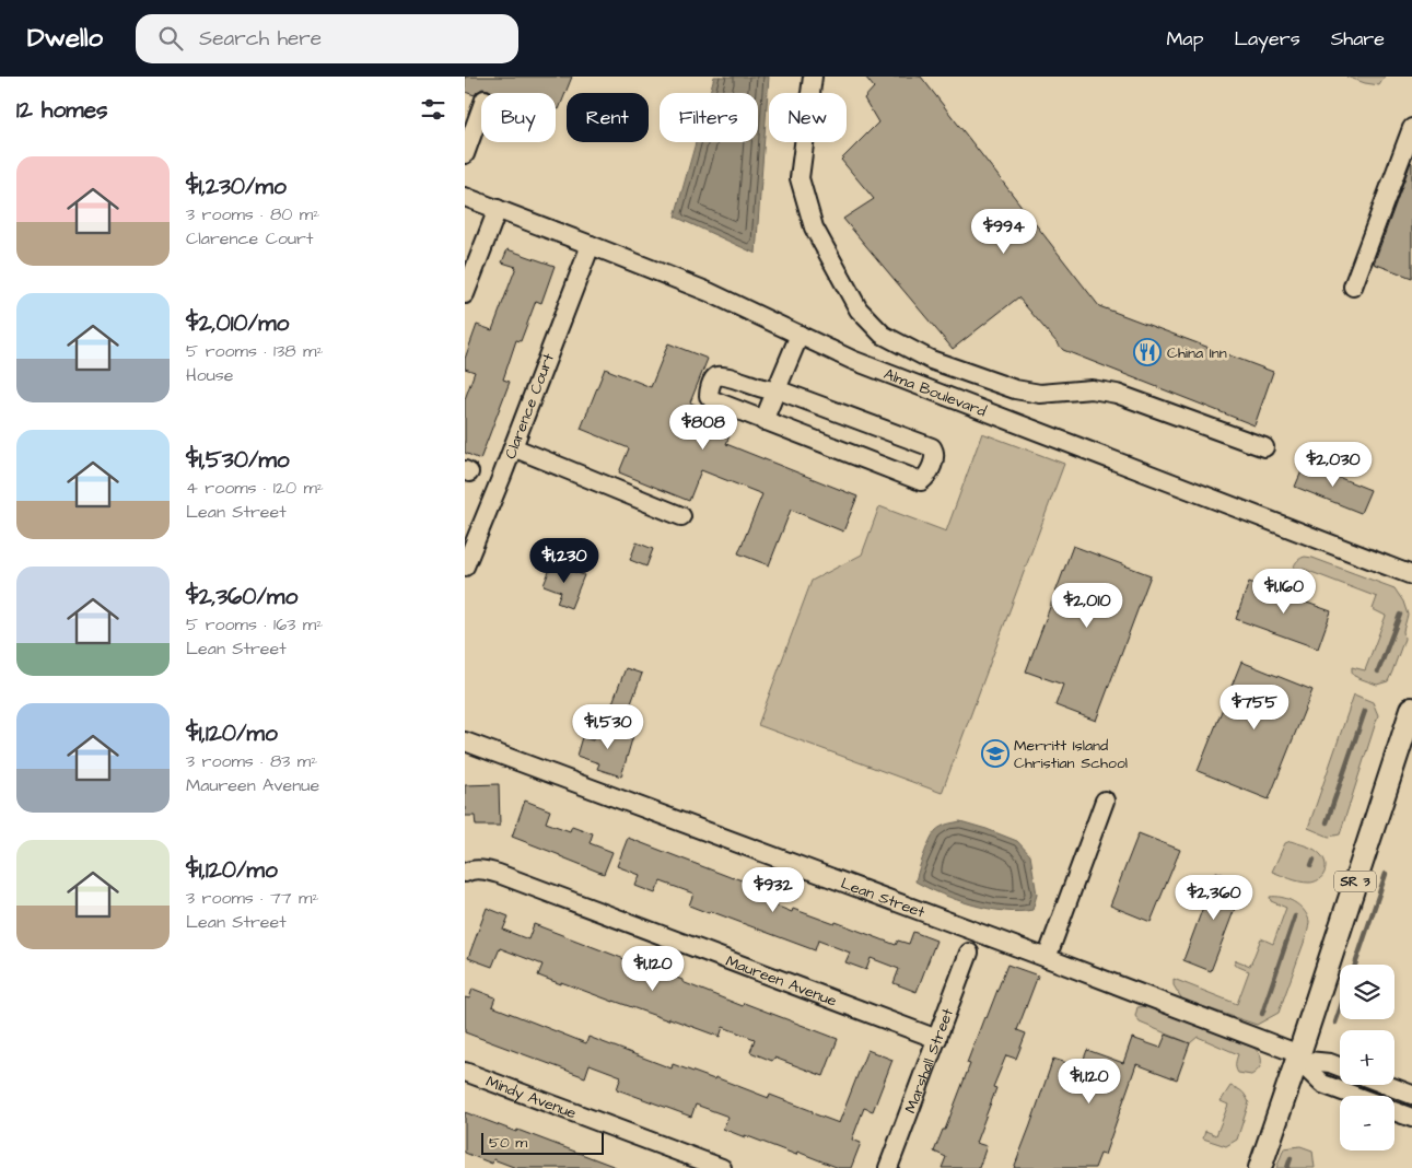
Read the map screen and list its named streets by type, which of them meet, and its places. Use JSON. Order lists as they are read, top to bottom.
{
  "streets": {
    "main road": ["SR 3"],
    "street": [
      "Alma Boulevard",
      "Clarence Court",
      "Lean Street",
      "Maureen Avenue",
      "Marshall Street",
      "Mindy Avenue"
    ]
  },
  "crossings": [
    ["Alma Boulevard", "Clarence Court"],
    ["SR 3", "Lean Street"],
    ["Maureen Avenue", "Marshall Street"]
  ],
  "places": {
    "restaurant": ["China Inn"],
    "school or university": ["Merritt Island Christian School"]
  },
  "scale_bar": "50 m",
  "page": {
    "header": "Dwello",
    "search": "Search here",
    "nav": ["Map", "Layers", "Share"],
    "heading": "12 homes",
    "chip": [
      "Buy",
      "Rent",
      "Filters",
      "New"
    ],
    "list": [
      {
        "name": "$1,230/mo",
        "note": "3 rooms · 80 m² · Clarence Court"
      },
      {
        "name": "$2,010/mo",
        "note": "5 rooms · 138 m² · House"
      },
      {
        "name": "$1,530/mo",
        "note": "4 rooms · 120 m² · Lean Street"
      },
      {
        "name": "$2,360/mo",
        "note": "5 rooms · 163 m² · Lean Street"
      },
      {
        "name": "$1,120/mo",
        "note": "3 rooms · 83 m² · Maureen Avenue"
      },
      {
        "name": "$1,120/mo",
        "note": "3 rooms · 77 m² · Lean Street"
      }
    ],
    "price": [
      "$994",
      "$808",
      "$2,030",
      "$1,230",
      "$1,160",
      "$2,010",
      "$755",
      "$1,530",
      "$932",
      "$2,360",
      "$1,120",
      "$1,120"
    ],
    "map_buttons": ["+", "−"],
    "scale": "50 m"
  }
}
